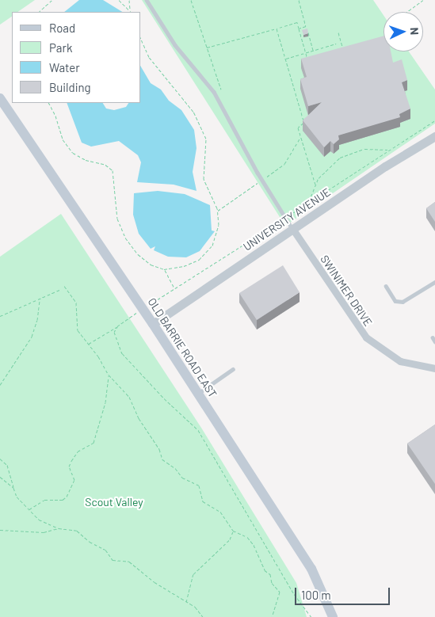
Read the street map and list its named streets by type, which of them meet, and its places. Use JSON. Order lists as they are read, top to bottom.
{
  "streets": {
    "main road": ["OLD BARRIE ROAD EAST"],
    "street": ["UNIVERSITY AVENUE", "SWINIMER DRIVE"]
  },
  "crossings": [
    ["UNIVERSITY AVENUE", "SWINIMER DRIVE"],
    ["UNIVERSITY AVENUE", "OLD BARRIE ROAD EAST"]
  ],
  "parks": ["Scout Valley"],
  "legend": [
    "Road",
    "Park",
    "Water",
    "Building"
  ],
  "scale_bar": "100 m",
  "north": "right"
}
